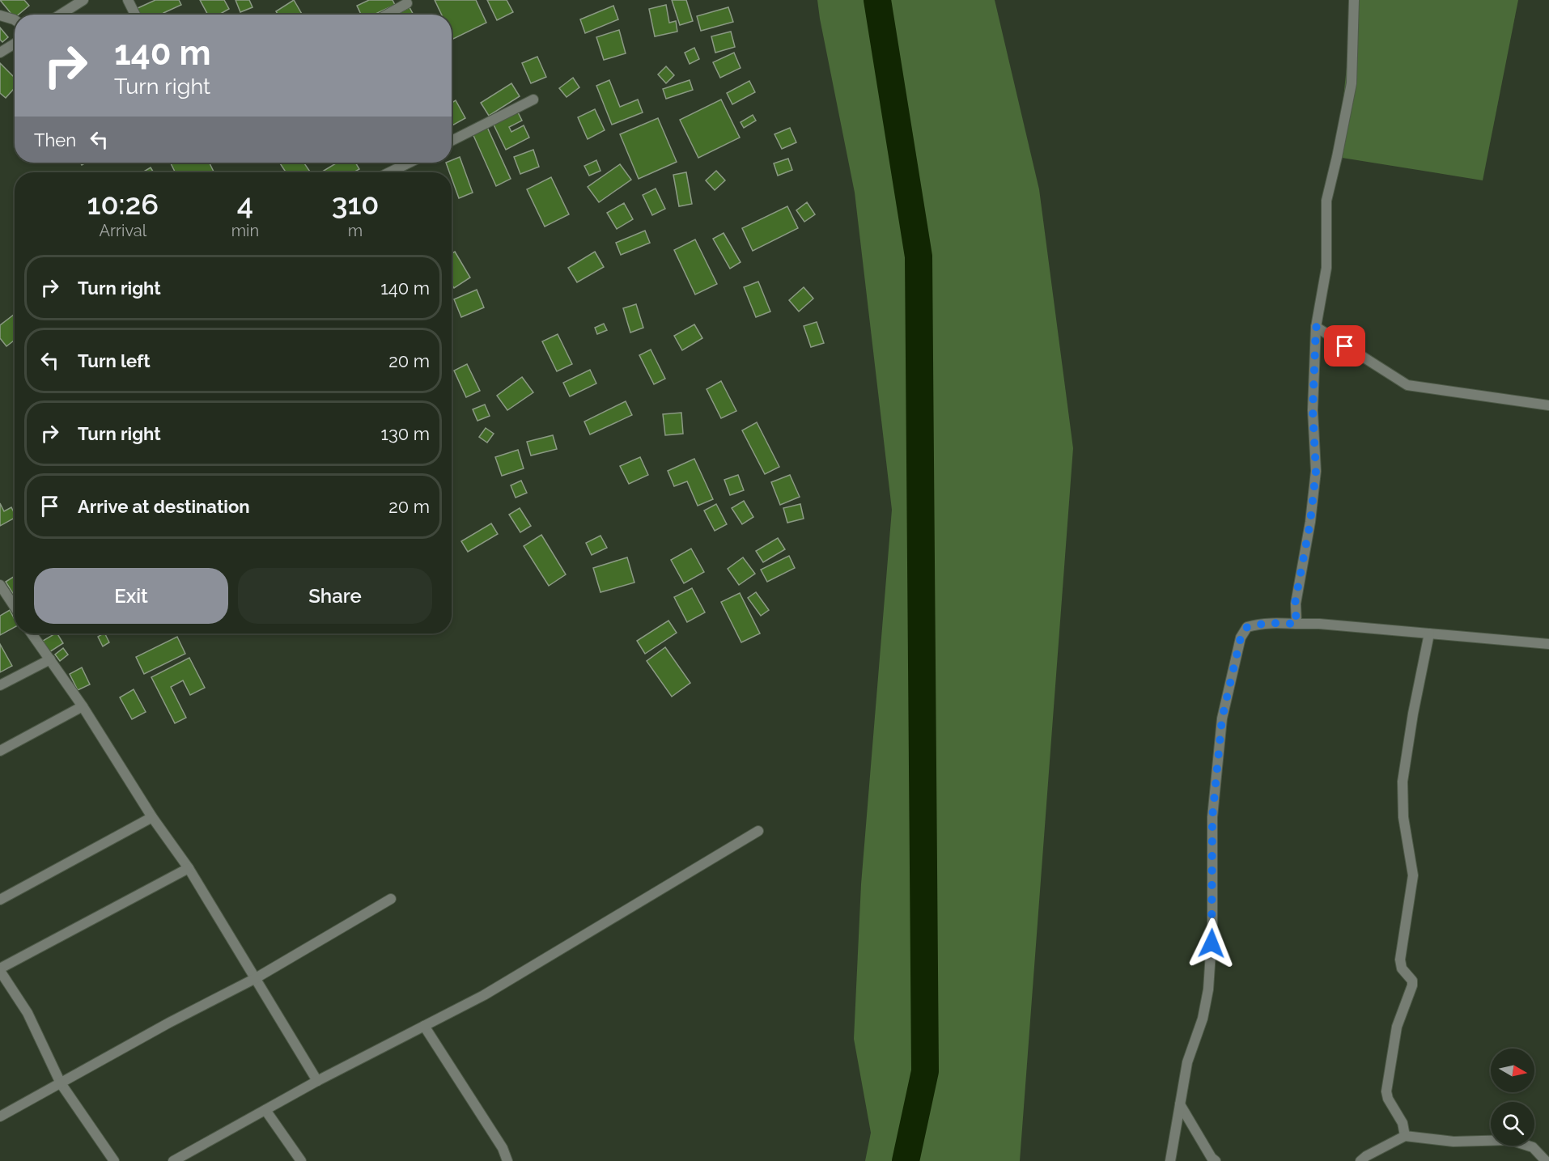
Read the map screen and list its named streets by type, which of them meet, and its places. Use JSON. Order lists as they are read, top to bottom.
{
  "north": "right",
  "page": {
    "turn": ["140 m", "Turn right"],
    "then": "Then",
    "eta": [
      "10:26",
      "Arrival",
      "4",
      "min",
      "310",
      "m"
    ],
    "list": [
      {
        "name": "Turn right",
        "value": "140 m"
      },
      {
        "name": "Turn left",
        "value": "20 m"
      },
      {
        "name": "Turn right",
        "value": "130 m"
      },
      {
        "name": "Arrive at destination",
        "value": "20 m"
      }
    ],
    "buttons": ["Exit", "Share"]
  }
}
